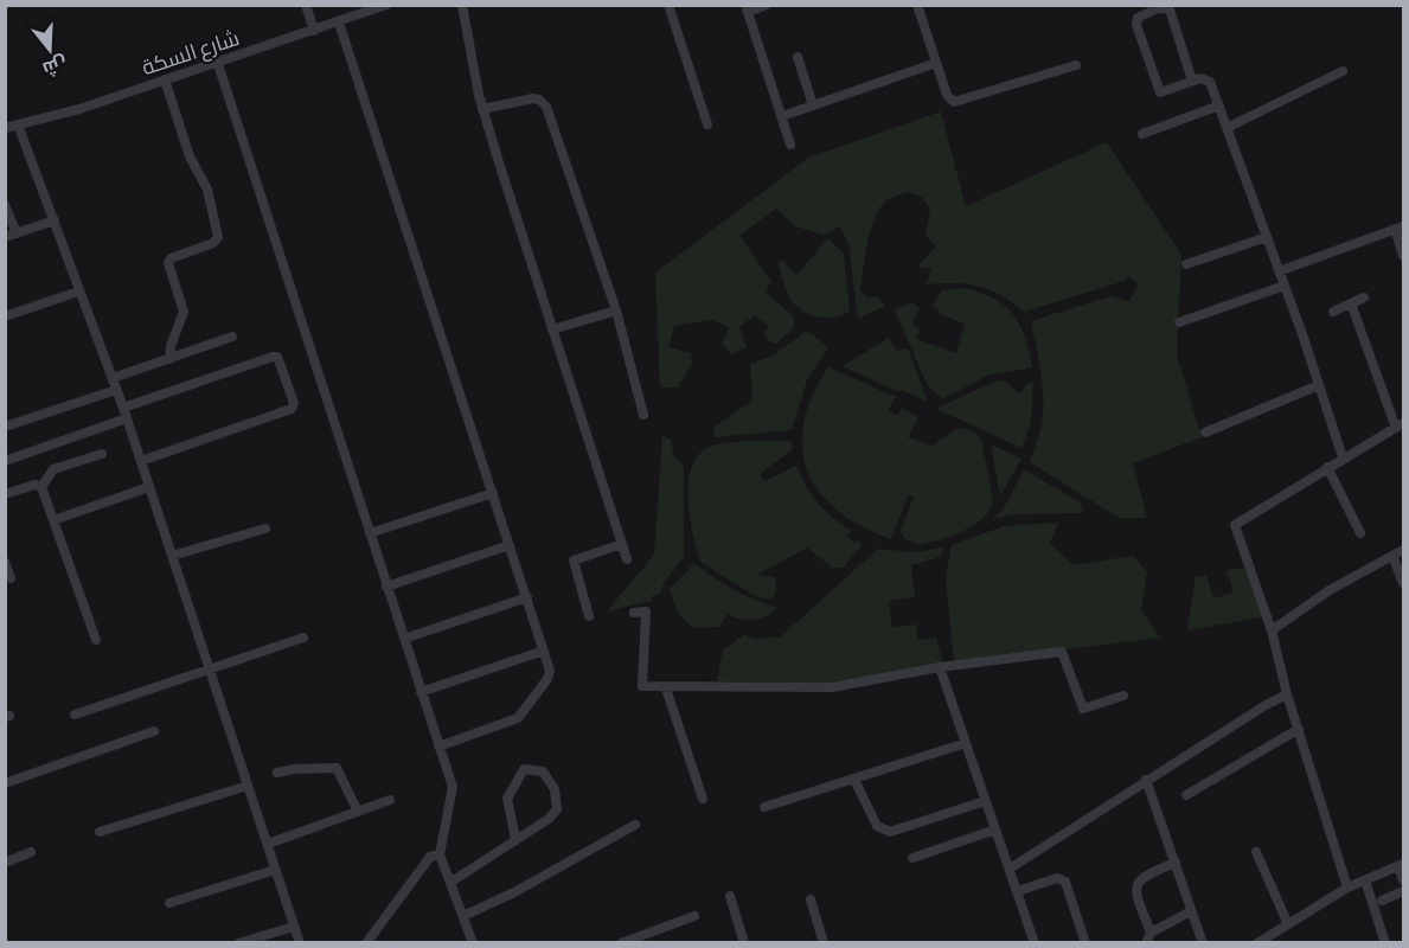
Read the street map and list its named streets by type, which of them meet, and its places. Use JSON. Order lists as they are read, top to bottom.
{
  "streets": {
    "street": ["شارع السكة"]
  },
  "north": "bottom"
}
